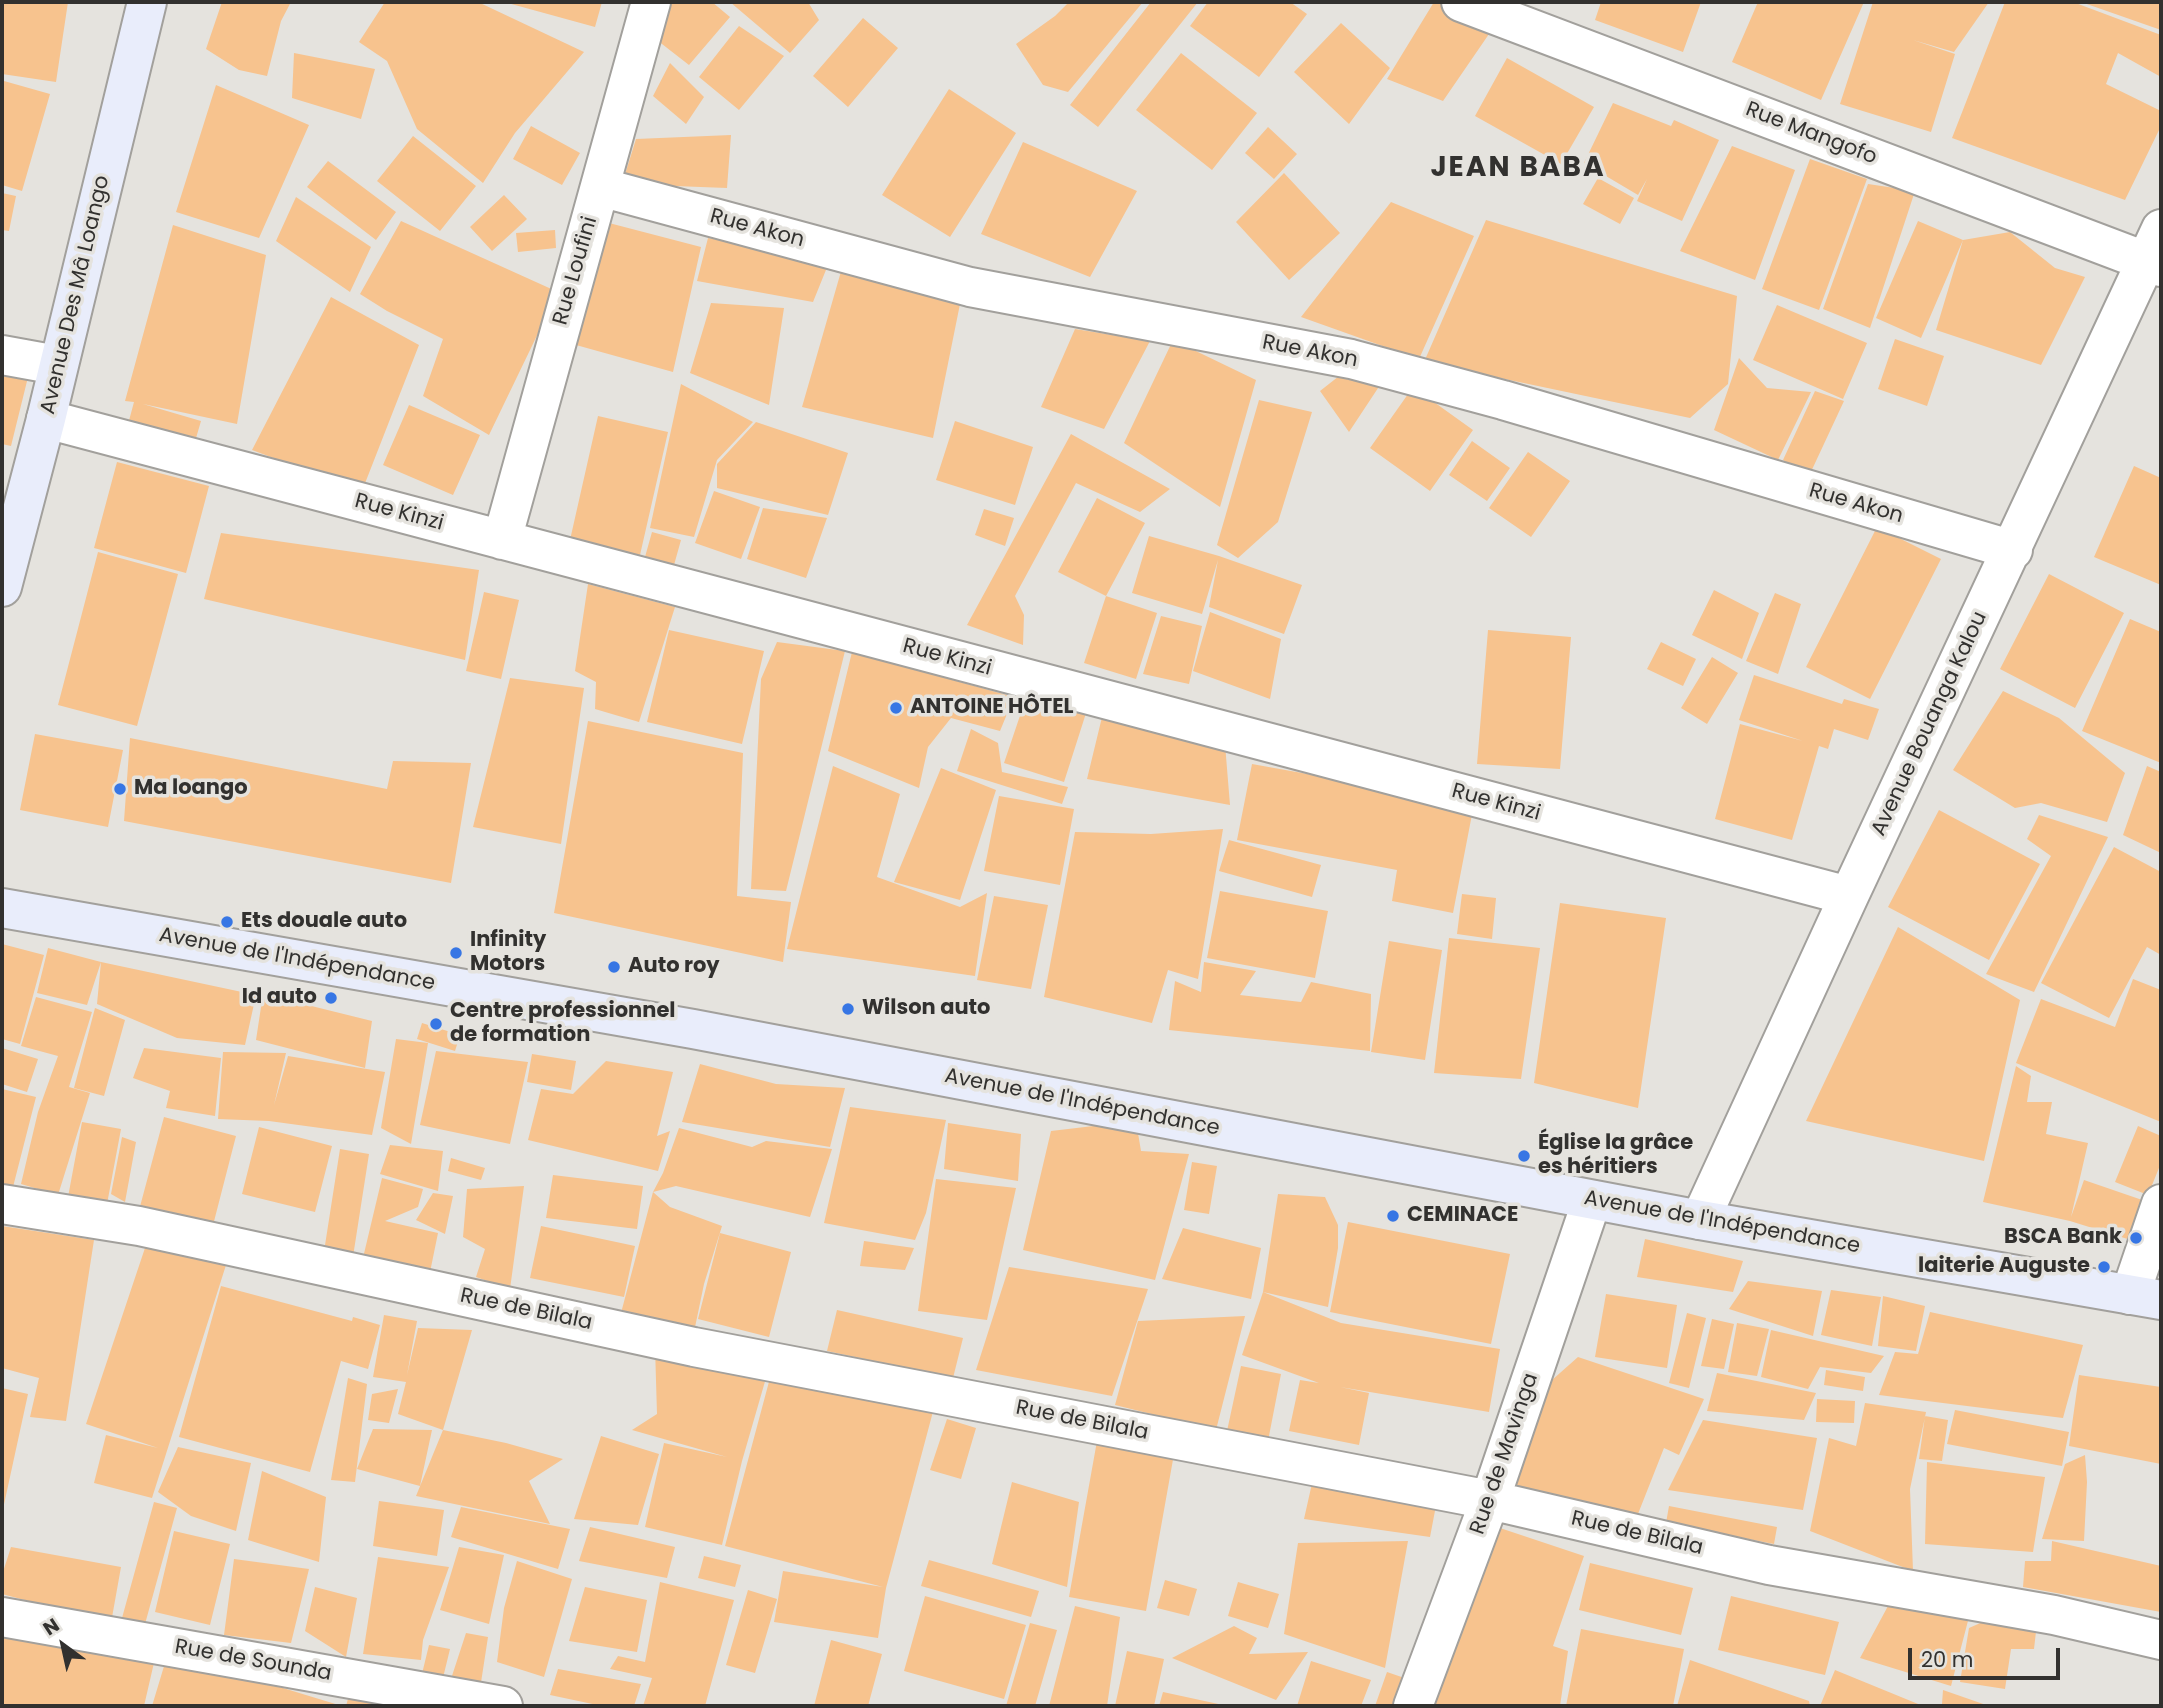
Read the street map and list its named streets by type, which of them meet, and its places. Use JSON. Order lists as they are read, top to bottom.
{
  "streets": {
    "street": [
      "Rue Mangofo",
      "Rue Akon",
      "Rue Loufini",
      "Avenue Des Mâ Loango",
      "Rue Kinzi",
      "Avenue Bouanga Kalou",
      "Avenue de l'Indépendance",
      "Rue de Bilala",
      "Rue de Mavinga",
      "Rue de Sounda"
    ]
  },
  "crossings": [
    ["Rue Mangofo", "Avenue Bouanga Kalou"],
    ["Rue Akon", "Rue Loufini"],
    ["Rue Akon", "Avenue Bouanga Kalou"],
    ["Rue Loufini", "Rue Kinzi"],
    ["Avenue Des Mâ Loango", "Rue Kinzi"],
    ["Rue Kinzi", "Avenue Bouanga Kalou"],
    ["Avenue Bouanga Kalou", "Avenue de l'Indépendance"],
    ["Avenue de l'Indépendance", "Rue de Mavinga"],
    ["Rue de Bilala", "Rue de Mavinga"]
  ],
  "districts": ["JEAN BABA"],
  "places": [
    "ANTOINE HÔTEL",
    "Ma loango",
    "Ets douale auto",
    "Infinity Motors",
    "Auto roy",
    "Id auto",
    "Wilson auto",
    "Centre professionnel de formation",
    "Église la grâce es héritiers",
    "CEMINACE",
    "BSCA Bank",
    "laiterie Auguste"
  ],
  "scale_bar": "20 m",
  "north": "top left"
}
